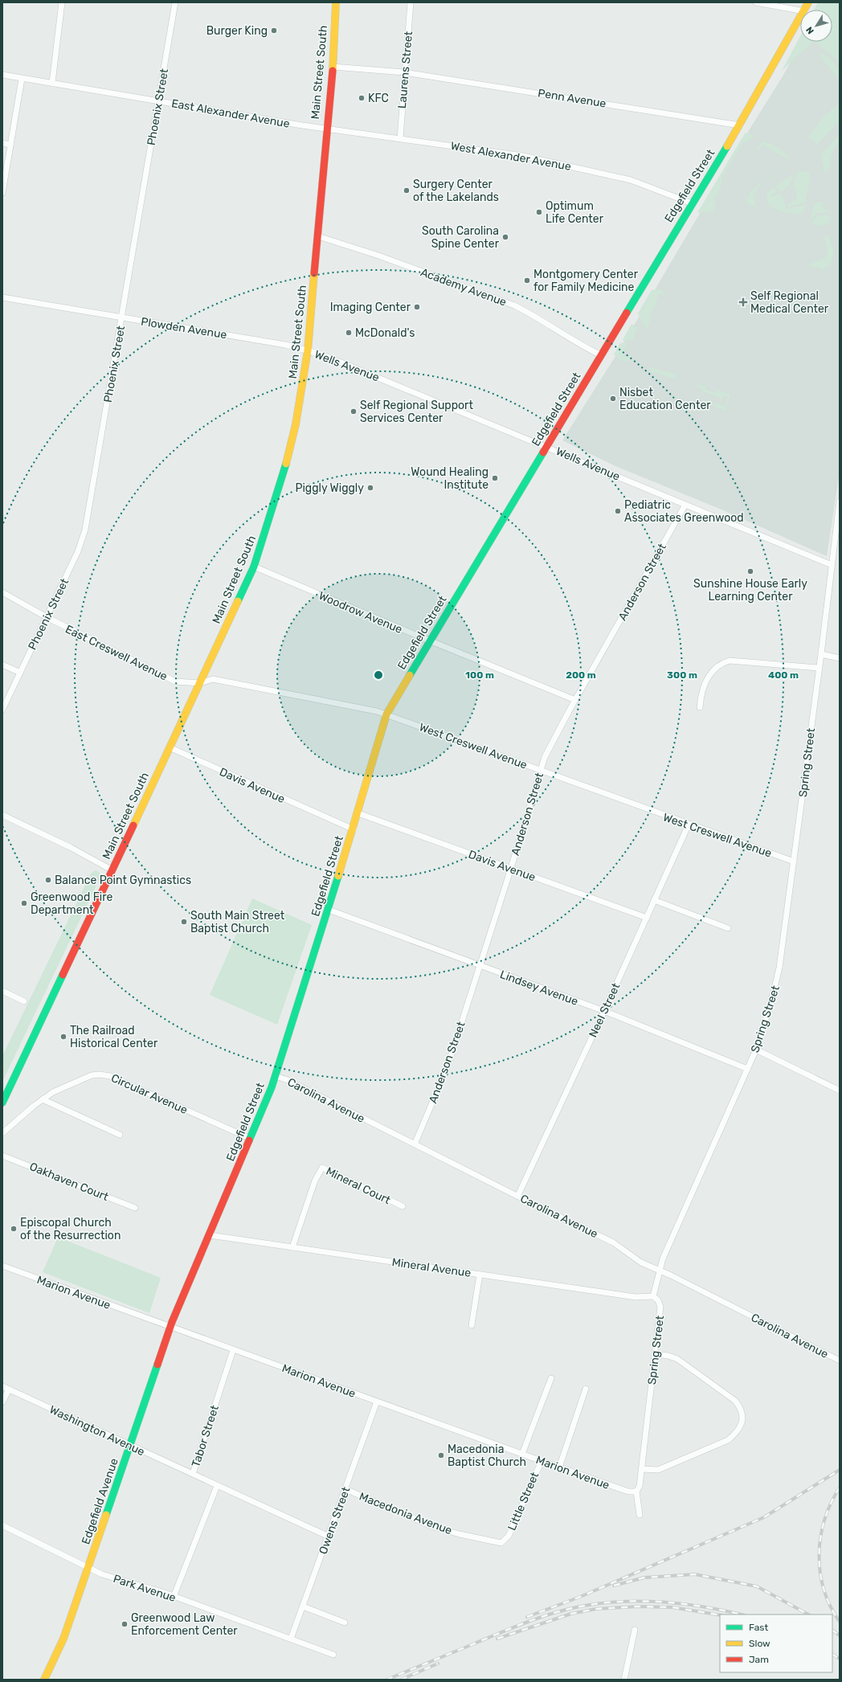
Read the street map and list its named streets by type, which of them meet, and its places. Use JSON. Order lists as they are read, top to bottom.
{
  "streets": {
    "street": [
      "Laurens Street",
      "Main Street South",
      "Penn Avenue",
      "Phoenix Street",
      "East Alexander Avenue",
      "West Alexander Avenue",
      "Edgefield Street",
      "Academy Avenue",
      "Plowden Avenue",
      "Wells Avenue",
      "Anderson Street",
      "Woodrow Avenue",
      "East Creswell Avenue",
      "West Creswell Avenue",
      "Spring Street",
      "Davis Avenue",
      "Lindsey Avenue",
      "Neel Street",
      "Circular Avenue",
      "Carolina Avenue",
      "Oakhaven Court",
      "Mineral Court",
      "Mineral Avenue",
      "Marion Avenue",
      "Washington Avenue",
      "Tabor Street",
      "Edgefield Avenue",
      "Little Street",
      "Macedonia Avenue",
      "Owens Street",
      "Park Avenue"
    ]
  },
  "crossings": [
    ["Laurens Street", "Penn Avenue"],
    ["Laurens Street", "West Alexander Avenue"],
    ["Main Street South", "Penn Avenue"],
    ["Main Street South", "East Alexander Avenue"],
    ["Main Street South", "West Alexander Avenue"],
    ["Main Street South", "Academy Avenue"],
    ["Main Street South", "Plowden Avenue"],
    ["Main Street South", "Wells Avenue"],
    ["Main Street South", "Woodrow Avenue"],
    ["Main Street South", "East Creswell Avenue"],
    ["Main Street South", "West Creswell Avenue"],
    ["Main Street South", "Davis Avenue"],
    ["Penn Avenue", "Edgefield Street"],
    ["Phoenix Street", "East Alexander Avenue"],
    ["Phoenix Street", "Plowden Avenue"],
    ["Phoenix Street", "East Creswell Avenue"],
    ["East Alexander Avenue", "West Alexander Avenue"],
    ["West Alexander Avenue", "Edgefield Street"],
    ["Edgefield Street", "Academy Avenue"],
    ["Edgefield Street", "Wells Avenue"],
    ["Edgefield Street", "Woodrow Avenue"],
    ["Edgefield Street", "West Creswell Avenue"],
    ["Edgefield Street", "Davis Avenue"],
    ["Edgefield Street", "Lindsey Avenue"],
    ["Edgefield Street", "Circular Avenue"],
    ["Edgefield Street", "Carolina Avenue"],
    ["Edgefield Street", "Mineral Avenue"],
    ["Edgefield Street", "Marion Avenue"],
    ["Edgefield Street", "Edgefield Avenue"],
    ["Plowden Avenue", "Wells Avenue"],
    ["Wells Avenue", "Anderson Street"],
    ["Wells Avenue", "Spring Street"],
    ["Anderson Street", "Woodrow Avenue"],
    ["Anderson Street", "West Creswell Avenue"],
    ["Anderson Street", "Davis Avenue"],
    ["Anderson Street", "Lindsey Avenue"],
    ["Anderson Street", "Carolina Avenue"],
    ["East Creswell Avenue", "West Creswell Avenue"],
    ["West Creswell Avenue", "Spring Street"],
    ["West Creswell Avenue", "Neel Street"],
    ["Spring Street", "Lindsey Avenue"],
    ["Spring Street", "Carolina Avenue"],
    ["Spring Street", "Mineral Avenue"],
    ["Spring Street", "Marion Avenue"],
    ["Davis Avenue", "Neel Street"],
    ["Lindsey Avenue", "Neel Street"],
    ["Neel Street", "Carolina Avenue"],
    ["Mineral Court", "Mineral Avenue"],
    ["Marion Avenue", "Tabor Street"],
    ["Marion Avenue", "Edgefield Avenue"],
    ["Marion Avenue", "Little Street"],
    ["Marion Avenue", "Owens Street"],
    ["Washington Avenue", "Tabor Street"],
    ["Washington Avenue", "Edgefield Avenue"],
    ["Edgefield Avenue", "Park Avenue"],
    ["Little Street", "Macedonia Avenue"],
    ["Macedonia Avenue", "Owens Street"],
    ["Owens Street", "Park Avenue"]
  ],
  "places": {
    "other": [
      "Burger King",
      "KFC",
      "Surgery Center of the Lakelands",
      "Optimum Life Center",
      "South Carolina Spine Center",
      "Montgomery Center for Family Medicine",
      "Imaging Center",
      "McDonald's",
      "Nisbet Education Center",
      "Self Regional Support Services Center",
      "Wound Healing Institute",
      "Piggly Wiggly",
      "Pediatric Associates Greenwood",
      "Sunshine House Early Learning Center",
      "Balance Point Gymnastics",
      "Greenwood Fire Department",
      "South Main Street Baptist Church",
      "The Railroad Historical Center",
      "Episcopal Church of the Resurrection",
      "Macedonia Baptist Church",
      "Greenwood Law Enforcement Center"
    ],
    "health": ["Self Regional Medical Center"]
  },
  "legend": ["Fast", "Slow", "Jam"],
  "north": "bottom left",
  "rings": [
    "100 m",
    "200 m",
    "300 m",
    "400 m"
  ]
}
